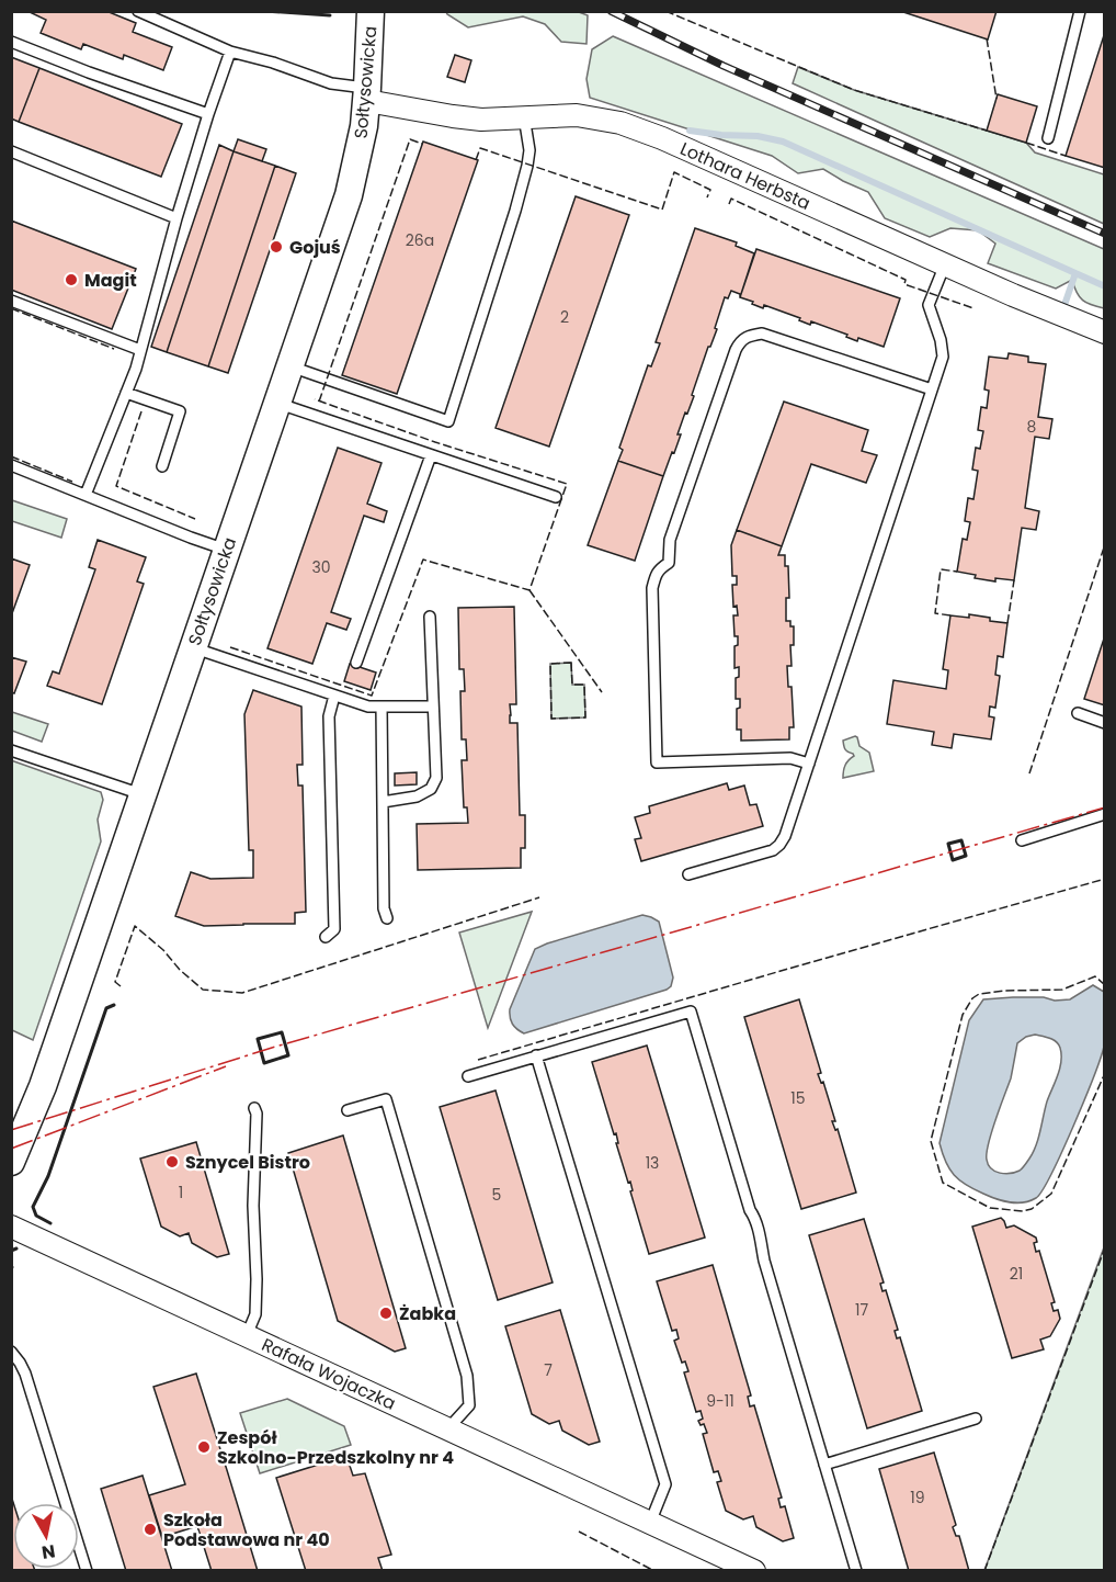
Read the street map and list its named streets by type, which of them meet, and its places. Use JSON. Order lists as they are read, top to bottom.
{
  "streets": {
    "street": ["Sołtysowicka", "Lothara Herbsta", "Rafała Wojaczka"]
  },
  "crossings": [
    ["Sołtysowicka", "Lothara Herbsta"]
  ],
  "places": [
    "Gojuś",
    "Magit",
    "Sznycel Bistro",
    "Żabka",
    "Zespół Szkolno-Przedszkolny nr 4",
    "Szkoła Podstawowa nr 40"
  ],
  "house_numbers": [
    "26a",
    "2",
    "8",
    "30",
    "15",
    "13",
    "1",
    "5",
    "21",
    "17",
    "7",
    "9-11",
    "19"
  ],
  "north": "bottom"
}
